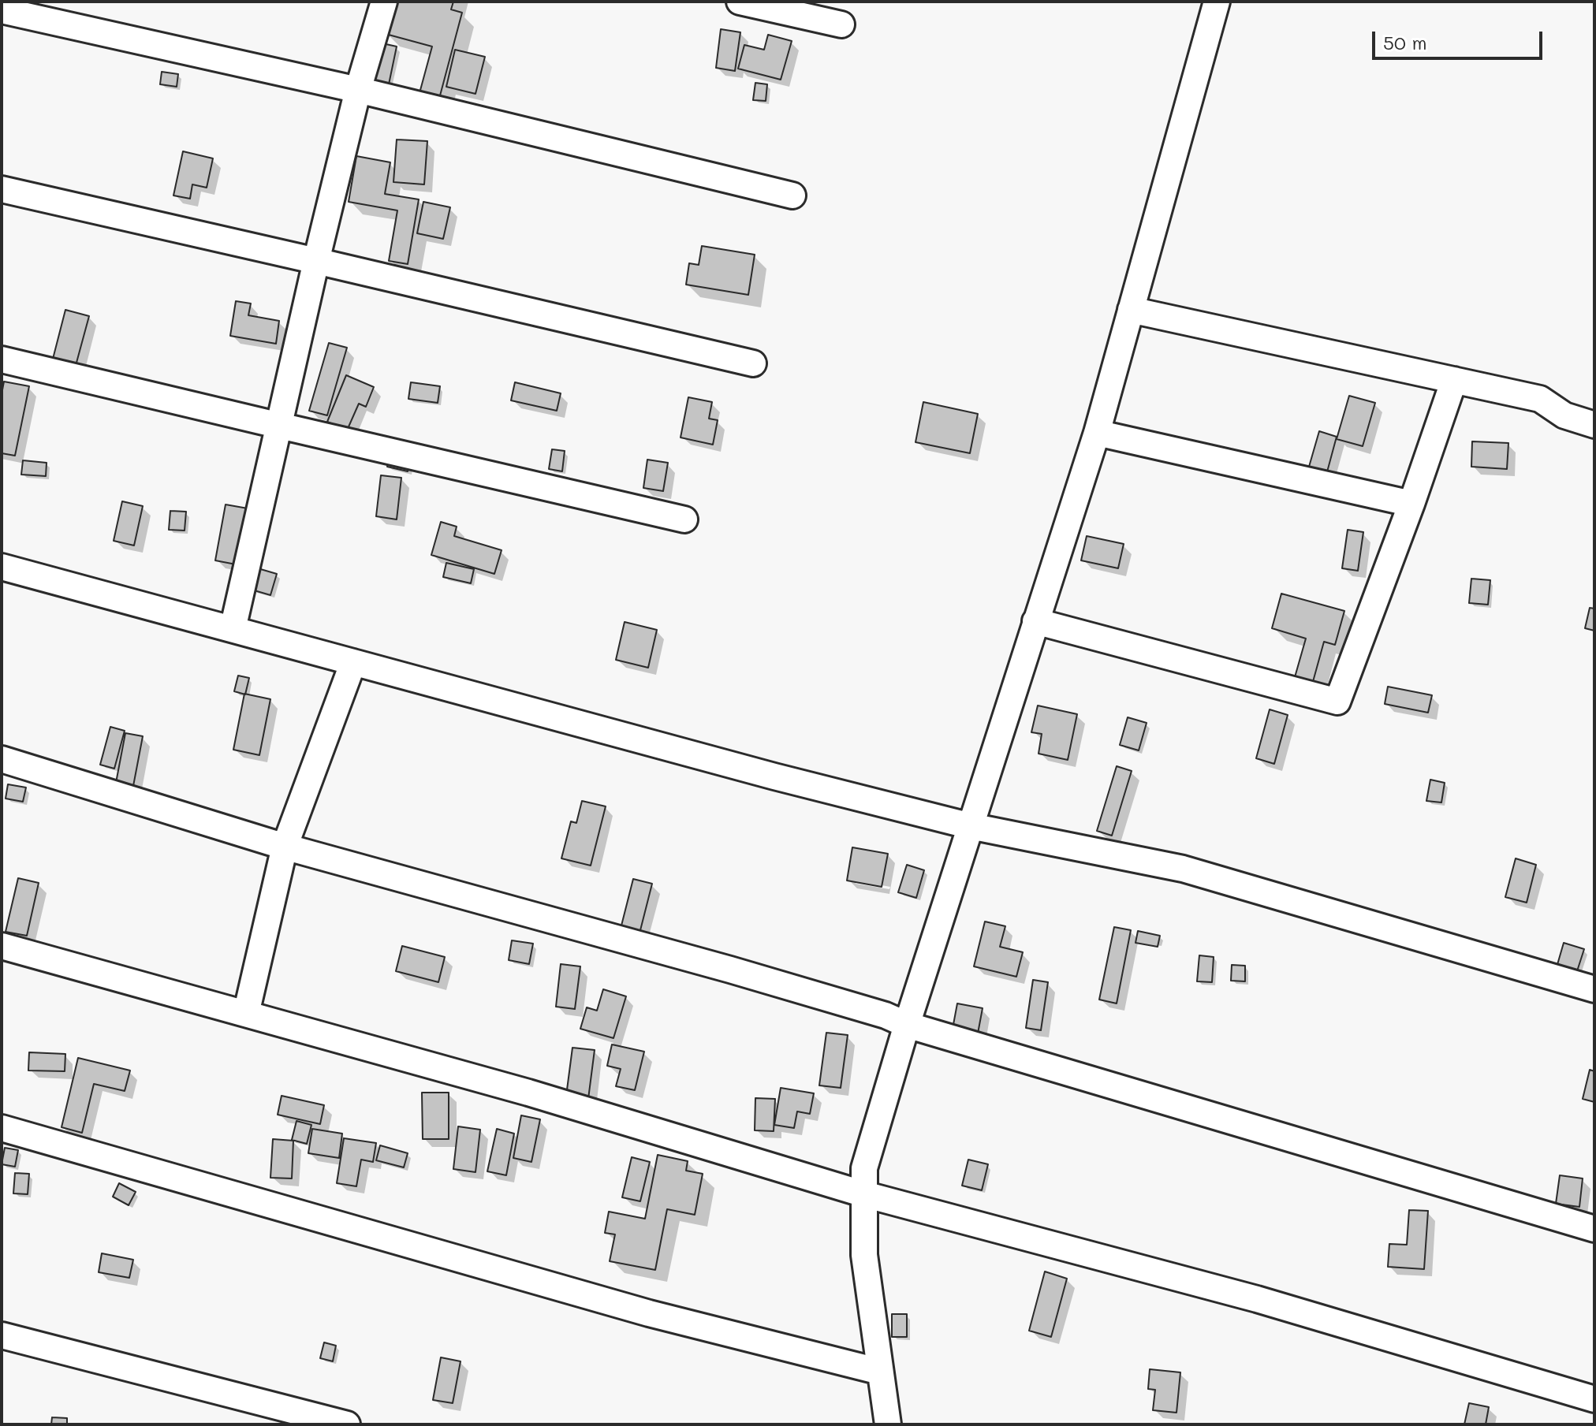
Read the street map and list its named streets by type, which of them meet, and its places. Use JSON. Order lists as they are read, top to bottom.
{
  "scale_bar": "50 m"
}
